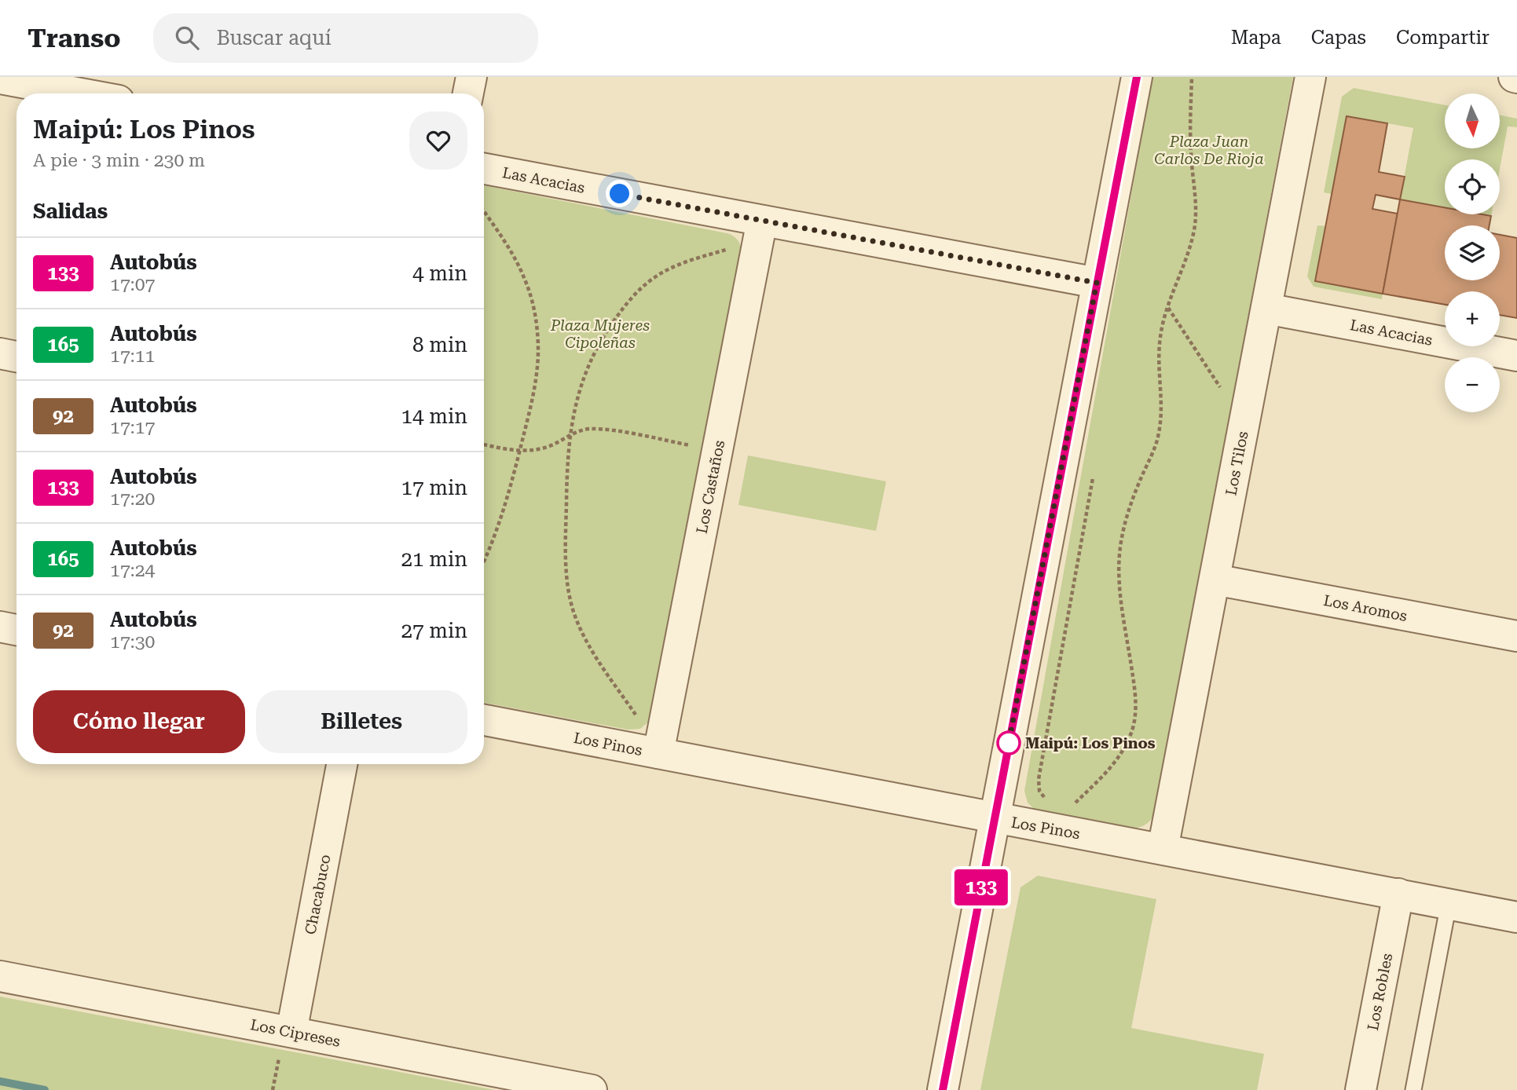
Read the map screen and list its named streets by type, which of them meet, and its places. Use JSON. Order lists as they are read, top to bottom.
{
  "streets": {
    "street": [
      "Las Acacias",
      "Los Tilos",
      "Los Castaños",
      "Los Aromos",
      "Los Pinos",
      "Chacabuco",
      "Los Robles",
      "Los Cipreses"
    ]
  },
  "crossings": [
    ["Las Acacias", "Los Tilos"],
    ["Las Acacias", "Los Castaños"],
    ["Los Tilos", "Los Aromos"],
    ["Los Tilos", "Los Pinos"],
    ["Los Castaños", "Los Pinos"],
    ["Los Pinos", "Los Robles"],
    ["Chacabuco", "Los Cipreses"]
  ],
  "parks": ["Plaza Juan Carlos De Rioja", "Plaza Mujeres Cipoleñas"],
  "places": ["Maipú: Los Pinos"],
  "lines": ["bus line 133"],
  "north": "bottom",
  "page": {
    "header": "Transo",
    "search": "Buscar aquí",
    "nav": ["Mapa", "Capas", "Compartir"],
    "on_map": "133",
    "map_buttons": ["+", "−"],
    "heading": [
      ["Maipú: Los Pinos", "A pie · 3 min · 230 m"],
      "Salidas"
    ],
    "list": [
      {
        "mark": "133",
        "name": "Autobús",
        "note": "17:07",
        "value": "4 min"
      },
      {
        "mark": "165",
        "name": "Autobús",
        "note": "17:11",
        "value": "8 min"
      },
      {
        "mark": "92",
        "name": "Autobús",
        "note": "17:17",
        "value": "14 min"
      },
      {
        "mark": "133",
        "name": "Autobús",
        "note": "17:20",
        "value": "17 min"
      },
      {
        "mark": "165",
        "name": "Autobús",
        "note": "17:24",
        "value": "21 min"
      },
      {
        "mark": "92",
        "name": "Autobús",
        "note": "17:30",
        "value": "27 min"
      }
    ],
    "buttons": ["Cómo llegar", "Billetes"]
  }
}
